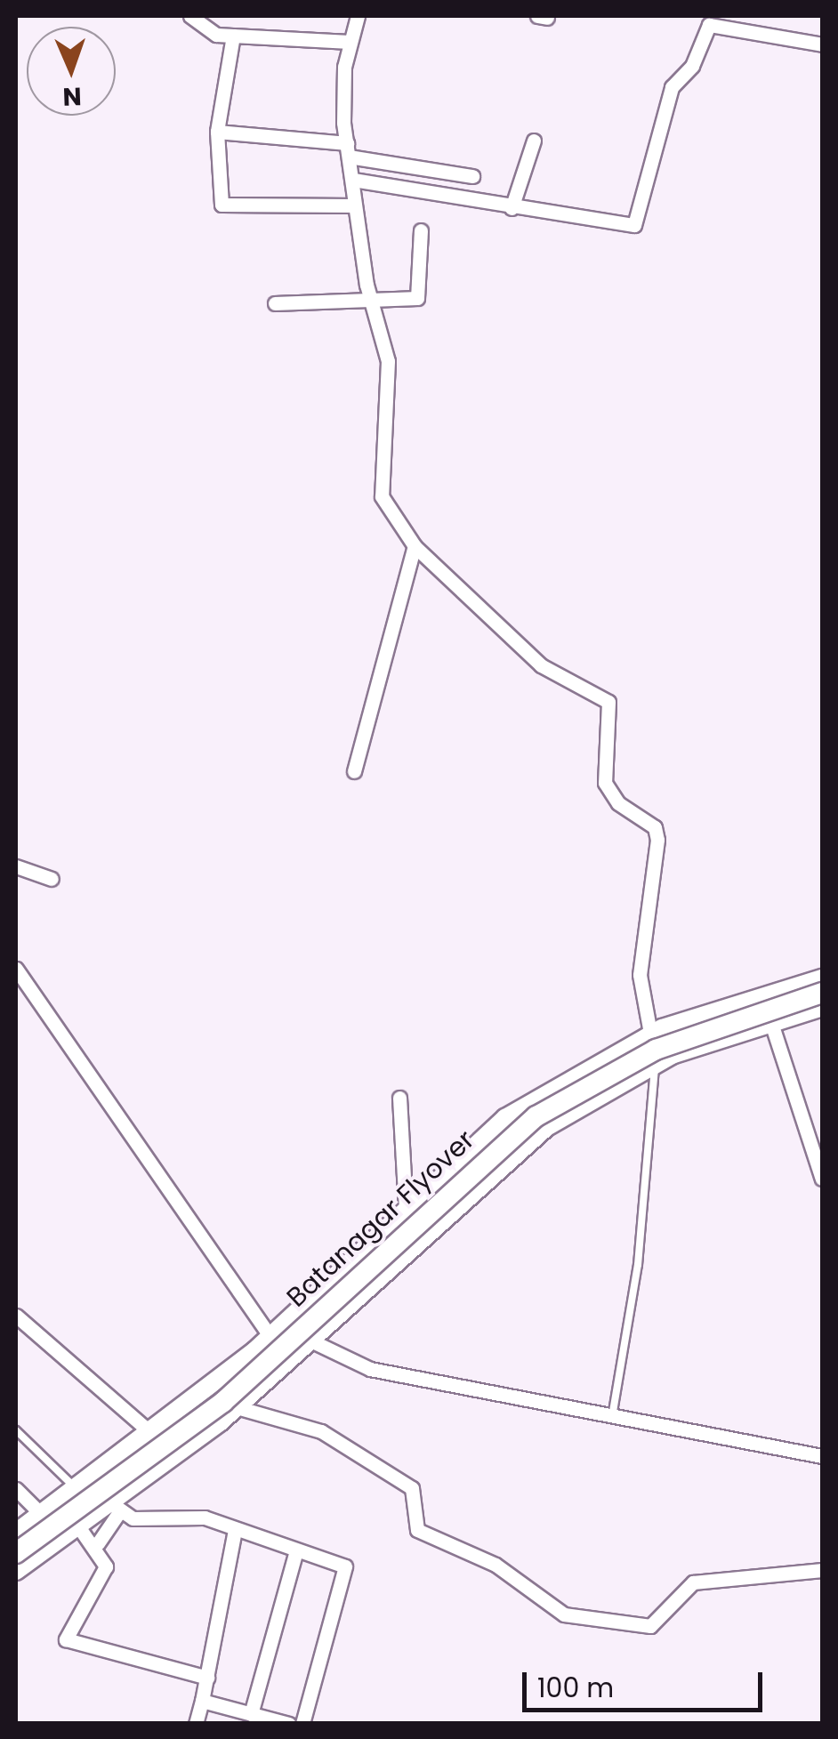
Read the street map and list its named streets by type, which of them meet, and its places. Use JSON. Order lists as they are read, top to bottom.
{
  "streets": {
    "main road": ["Batanagar Flyover"]
  },
  "scale_bar": "100 m",
  "north": "bottom"
}
